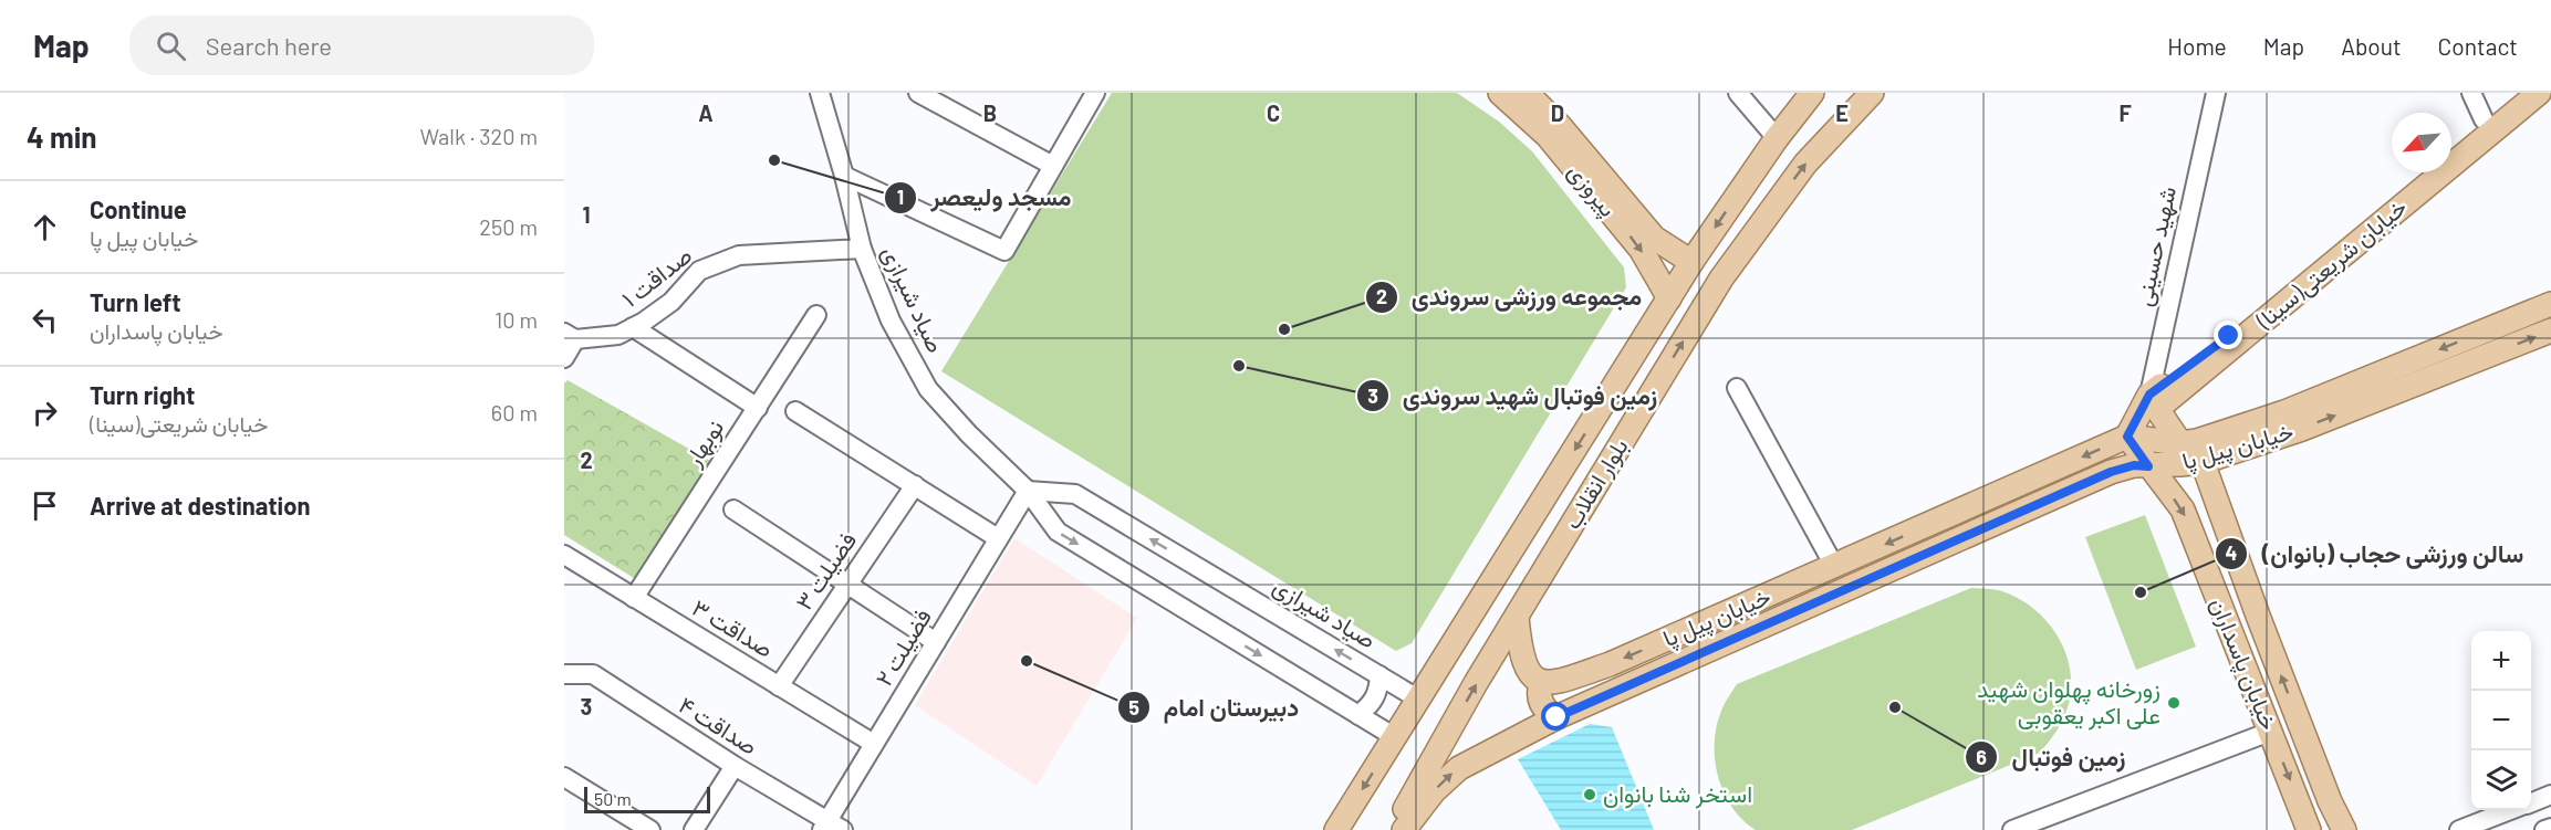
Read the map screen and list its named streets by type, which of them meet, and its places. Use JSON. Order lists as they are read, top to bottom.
{
  "streets": {
    "main road": [
      "پیروزی",
      "خیابان شریعتی(سینا)",
      "خیابان پیل پا",
      "بلوار انقلاب",
      "خیابان پاسداران"
    ],
    "street": [
      "شهید حسینی",
      "صداقت ۱",
      "صیاد شیرازی",
      "نوبهار",
      "فضیلت ۳",
      "صداقت ۳",
      "فضیلت ۲",
      "صداقت ۴"
    ]
  },
  "crossings": [
    ["پیروزی", "بلوار انقلاب"],
    ["شهید حسینی", "خیابان شریعتی(سینا)"],
    ["خیابان شریعتی(سینا)", "خیابان پیل پا"],
    ["خیابان شریعتی(سینا)", "خیابان پاسداران"],
    ["صداقت ۱", "صیاد شیرازی"],
    ["صیاد شیرازی", "بلوار انقلاب"],
    ["صیاد شیرازی", "فضیلت ۲"],
    ["نوبهار", "صداقت ۳"],
    ["خیابان پیل پا", "خیابان پاسداران"],
    ["فضیلت ۳", "صداقت ۳"],
    ["صداقت ۳", "فضیلت ۲"],
    ["فضیلت ۲", "صداقت ۴"]
  ],
  "places": [
    "مسجد ولیعصر",
    "مجموعه ورزشی سروندی",
    "زمین فوتبال شهید سروندی",
    "سالن ورزشی حجاب (بانوان)",
    "دبیرستان امام",
    "زورخانه پهلوان شهید علی اکبر یعقوبی",
    "زمین فوتبال",
    "استخر شنا بانوان"
  ],
  "scale_bar": "50 m",
  "north": "bottom left",
  "page": {
    "header": "Map",
    "search": "Search here",
    "nav": [
      "Home",
      "Map",
      "About",
      "Contact"
    ],
    "heading": ["4 min", "Walk · 320 m"],
    "list": [
      ["Continue", "خیابان پیل پا", "250 m"],
      ["Turn left", "خیابان پاسداران", "10 m"],
      ["Turn right", "خیابان شریعتی(سینا)", "60 m"],
      "Arrive at destination"
    ],
    "map_buttons": ["+", "−"],
    "scale": "50 m"
  },
  "grid": {
    "columns": [
      "A",
      "B",
      "C",
      "D",
      "E",
      "F"
    ],
    "rows": ["1", "2", "3"]
  }
}
